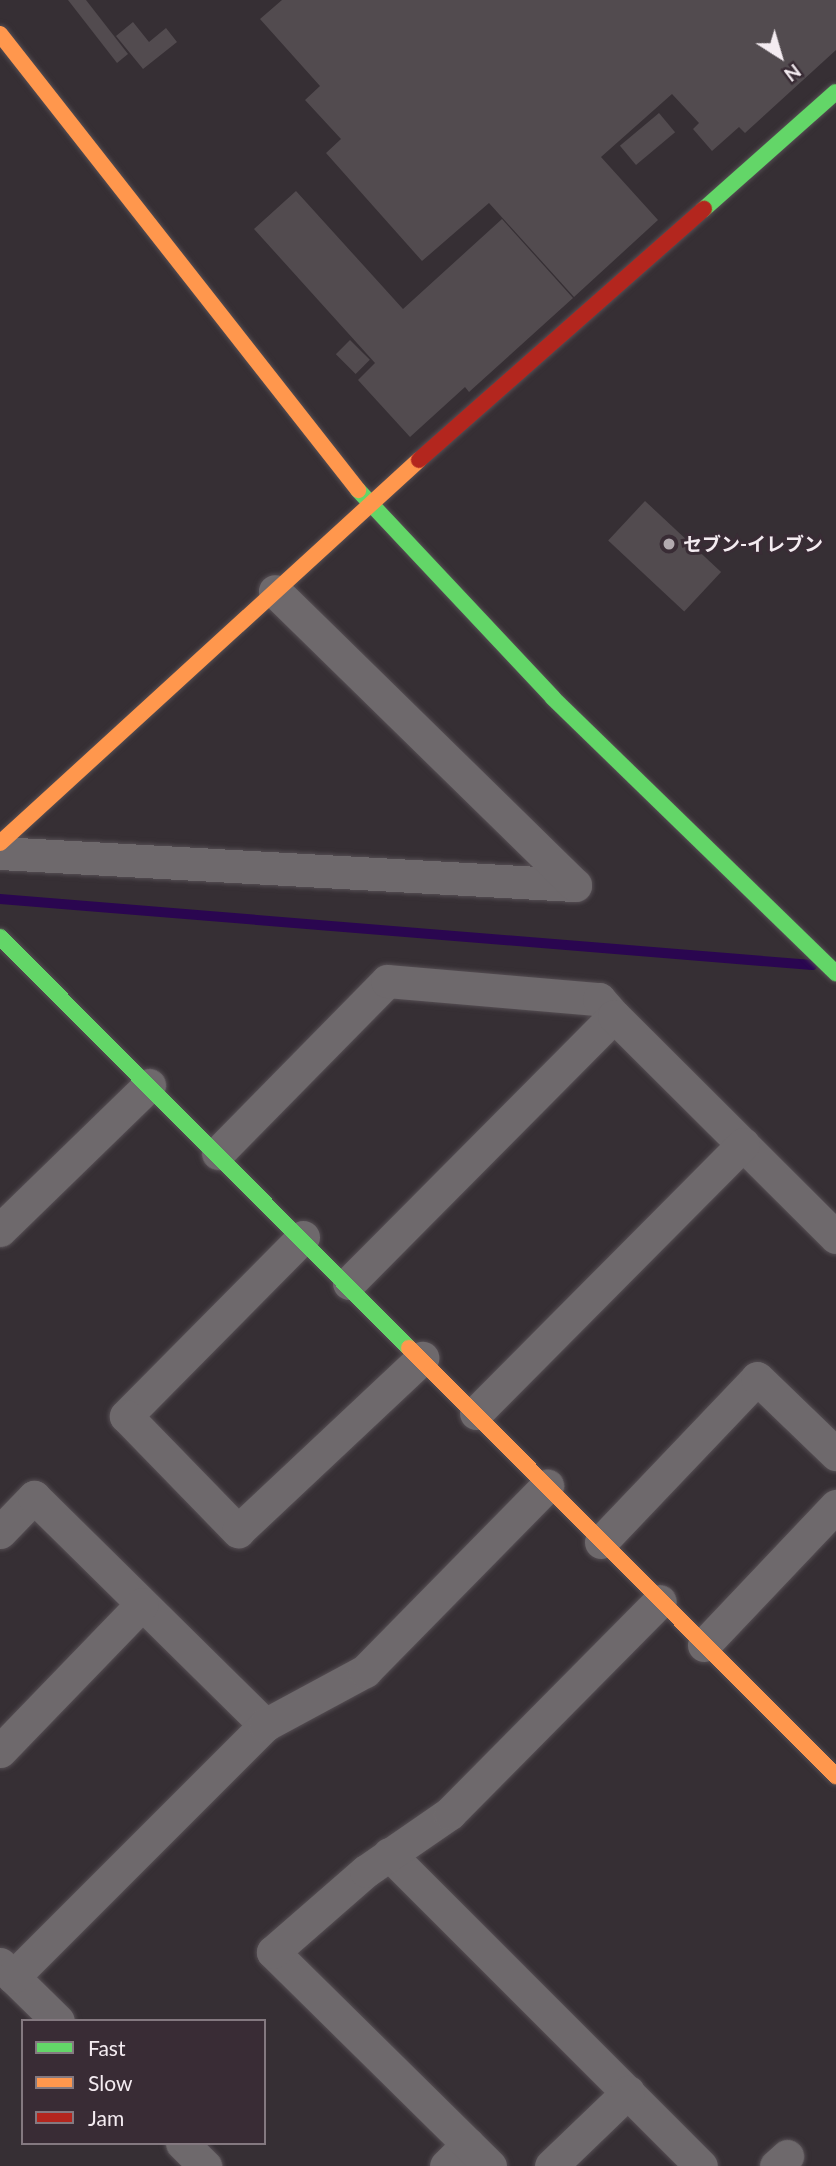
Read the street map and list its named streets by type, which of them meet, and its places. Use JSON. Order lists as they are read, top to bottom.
{
  "places": ["セブン-イレブン"],
  "legend": ["Fast", "Slow", "Jam"],
  "north": "bottom right"
}
